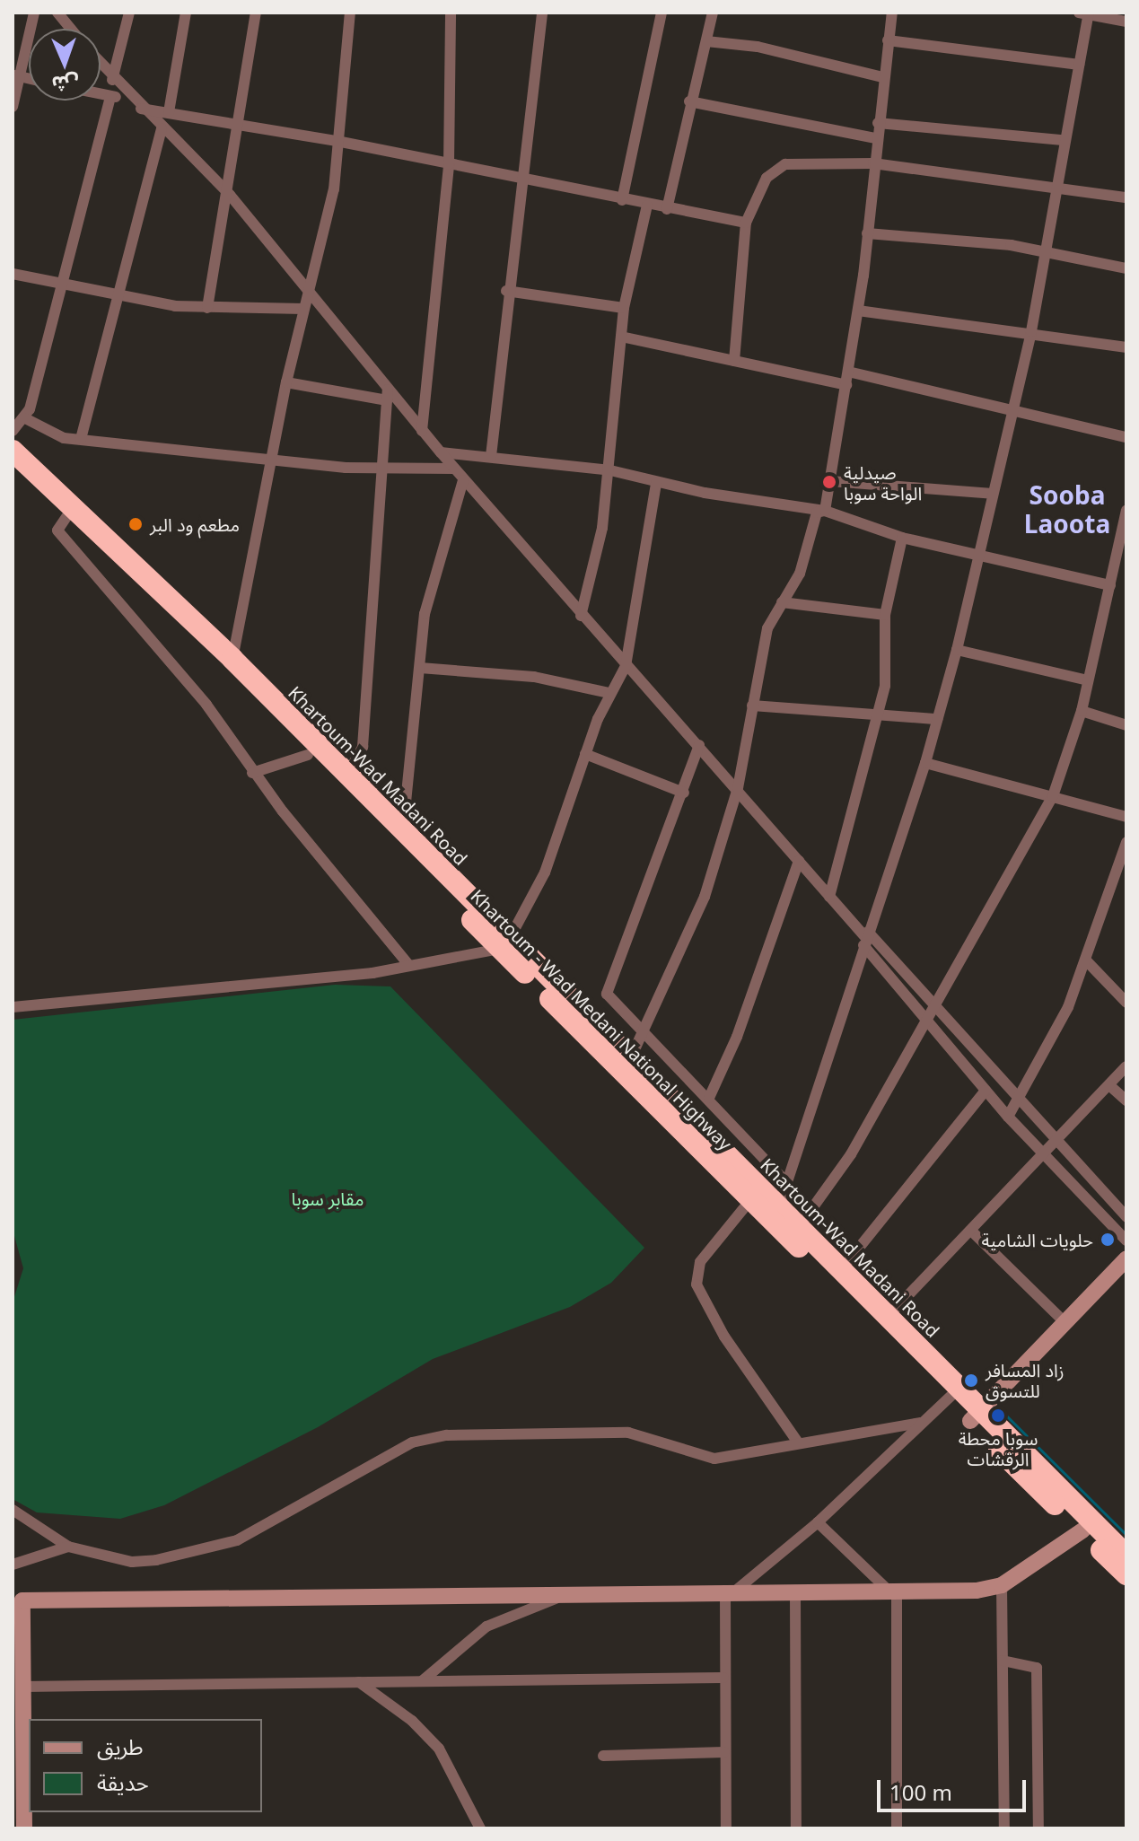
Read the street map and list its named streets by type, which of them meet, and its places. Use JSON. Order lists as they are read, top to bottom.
{
  "streets": {
    "highway": ["Khartoum-Wad Madani Road", "Khartoum - Wad Medani National Highway"]
  },
  "crossings": [
    ["Khartoum-Wad Madani Road", "Khartoum - Wad Medani National Highway"]
  ],
  "districts": ["Sooba Laoota"],
  "parks": ["مقابر سوبا"],
  "places": [
    "صيدلية الواحة سوبا",
    "مطعم ود البر",
    "حلويات الشامية",
    "زاد المسافر للتسوق",
    "سوبا محطة الرقشات"
  ],
  "legend": ["طريق", "حديقة"],
  "scale_bar": "100 m",
  "north": "bottom"
}
